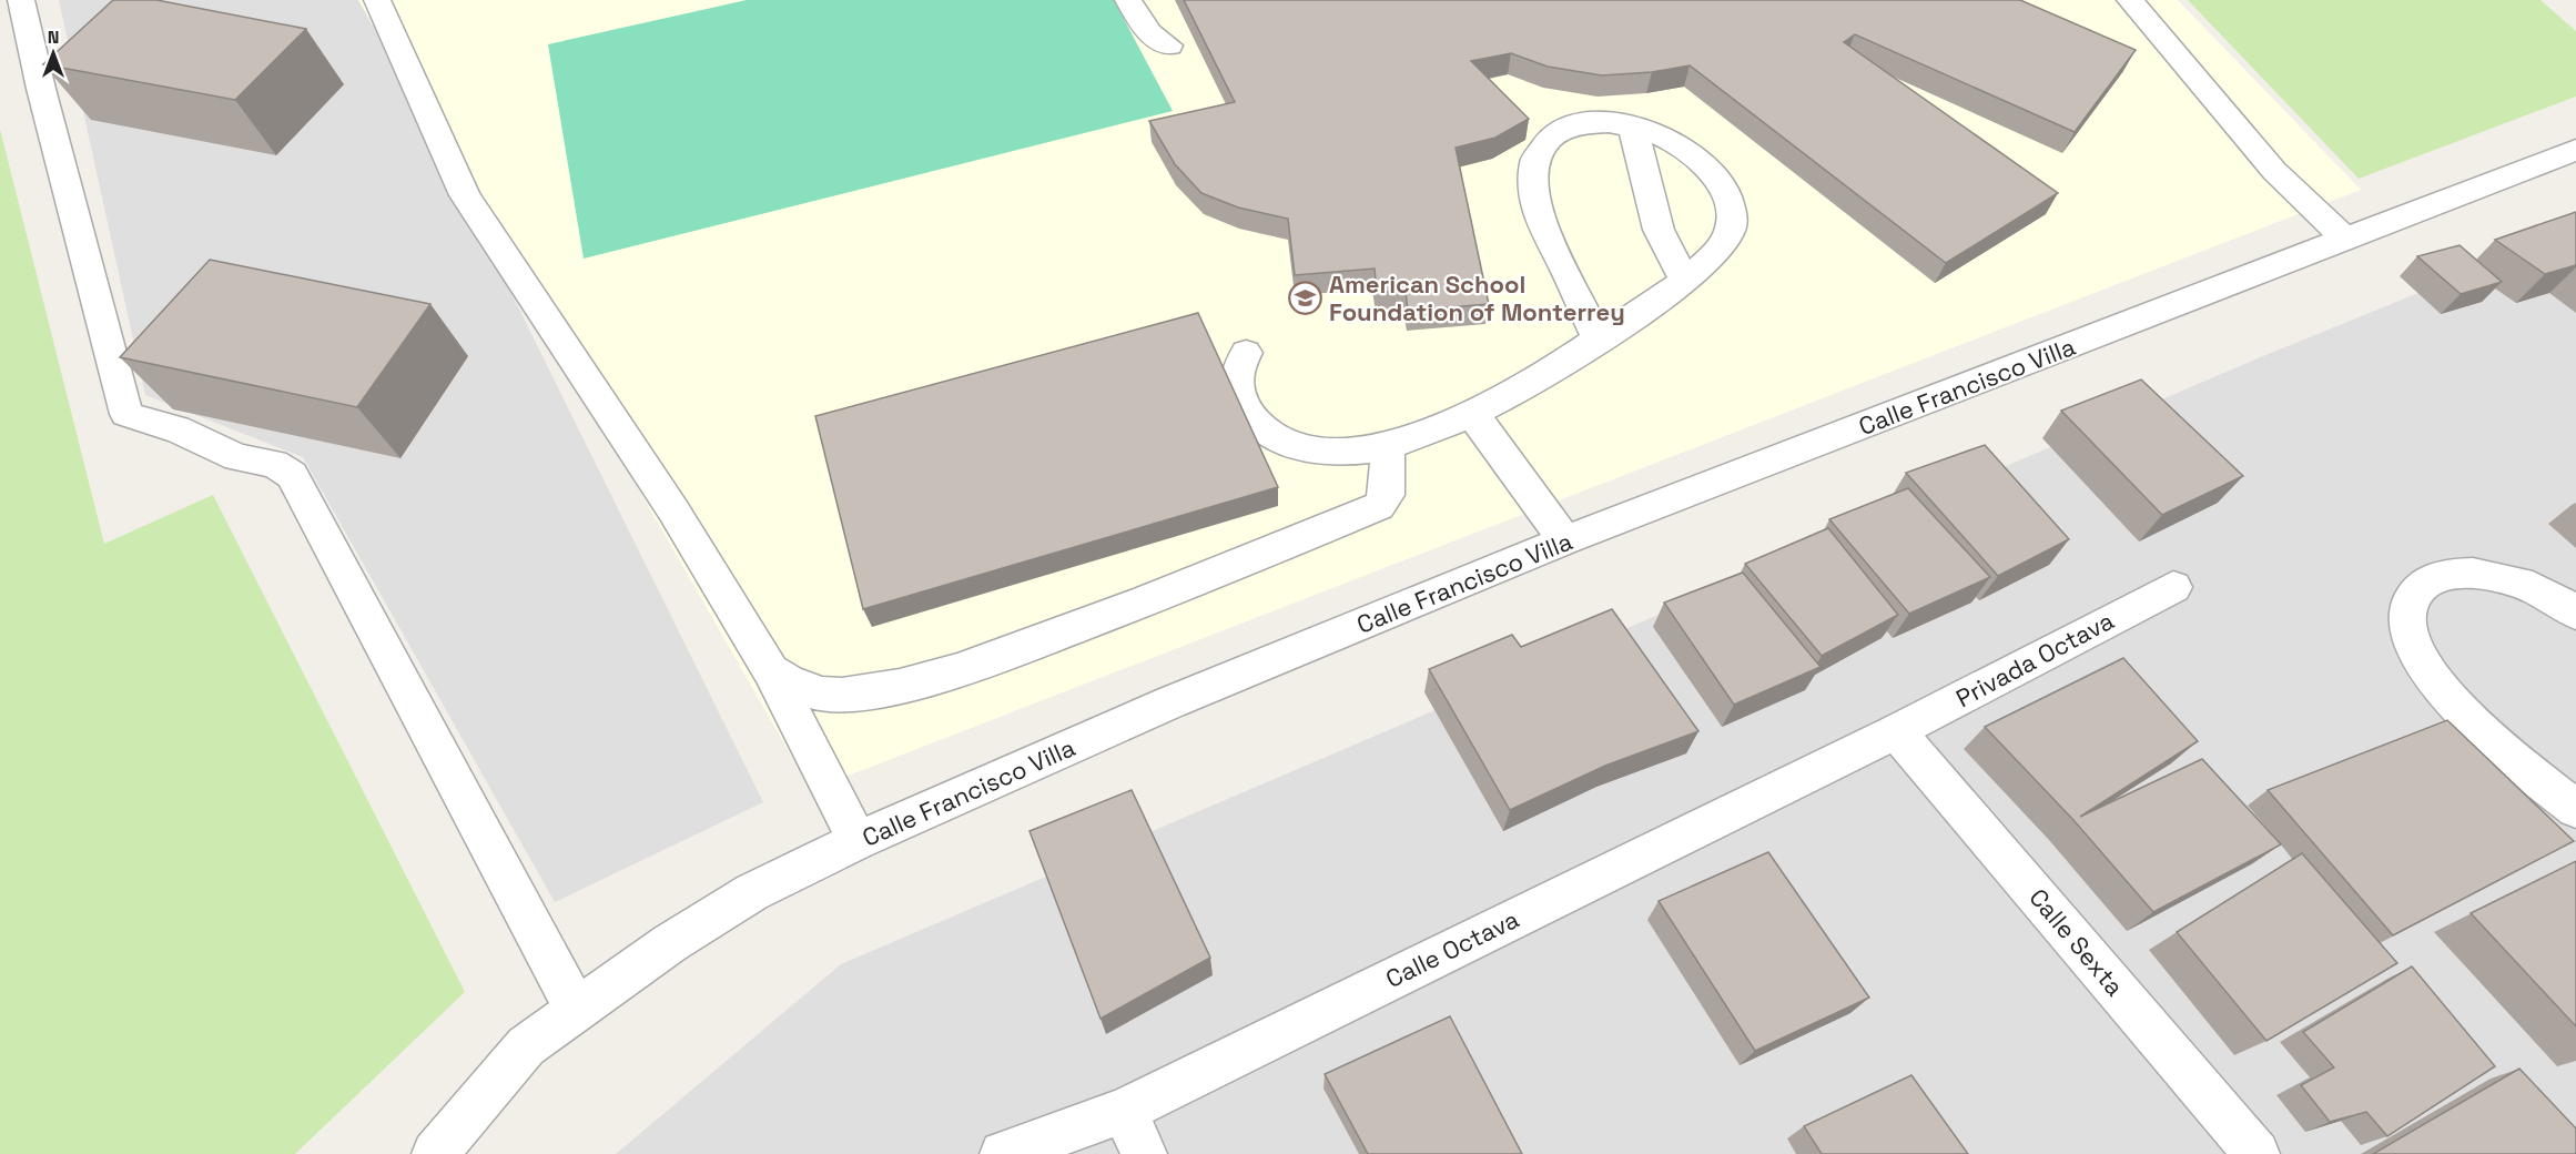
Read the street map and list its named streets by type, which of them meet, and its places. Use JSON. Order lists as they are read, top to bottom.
{
  "streets": {
    "street": [
      "Calle Francisco Villa",
      "Privada Octava",
      "Calle Sexta",
      "Calle Octava"
    ]
  },
  "crossings": [
    ["Privada Octava", "Calle Sexta"],
    ["Privada Octava", "Calle Octava"],
    ["Calle Sexta", "Calle Octava"]
  ],
  "places": {
    "school or university": ["American School Foundation of Monterrey"]
  },
  "north": "top"
}
